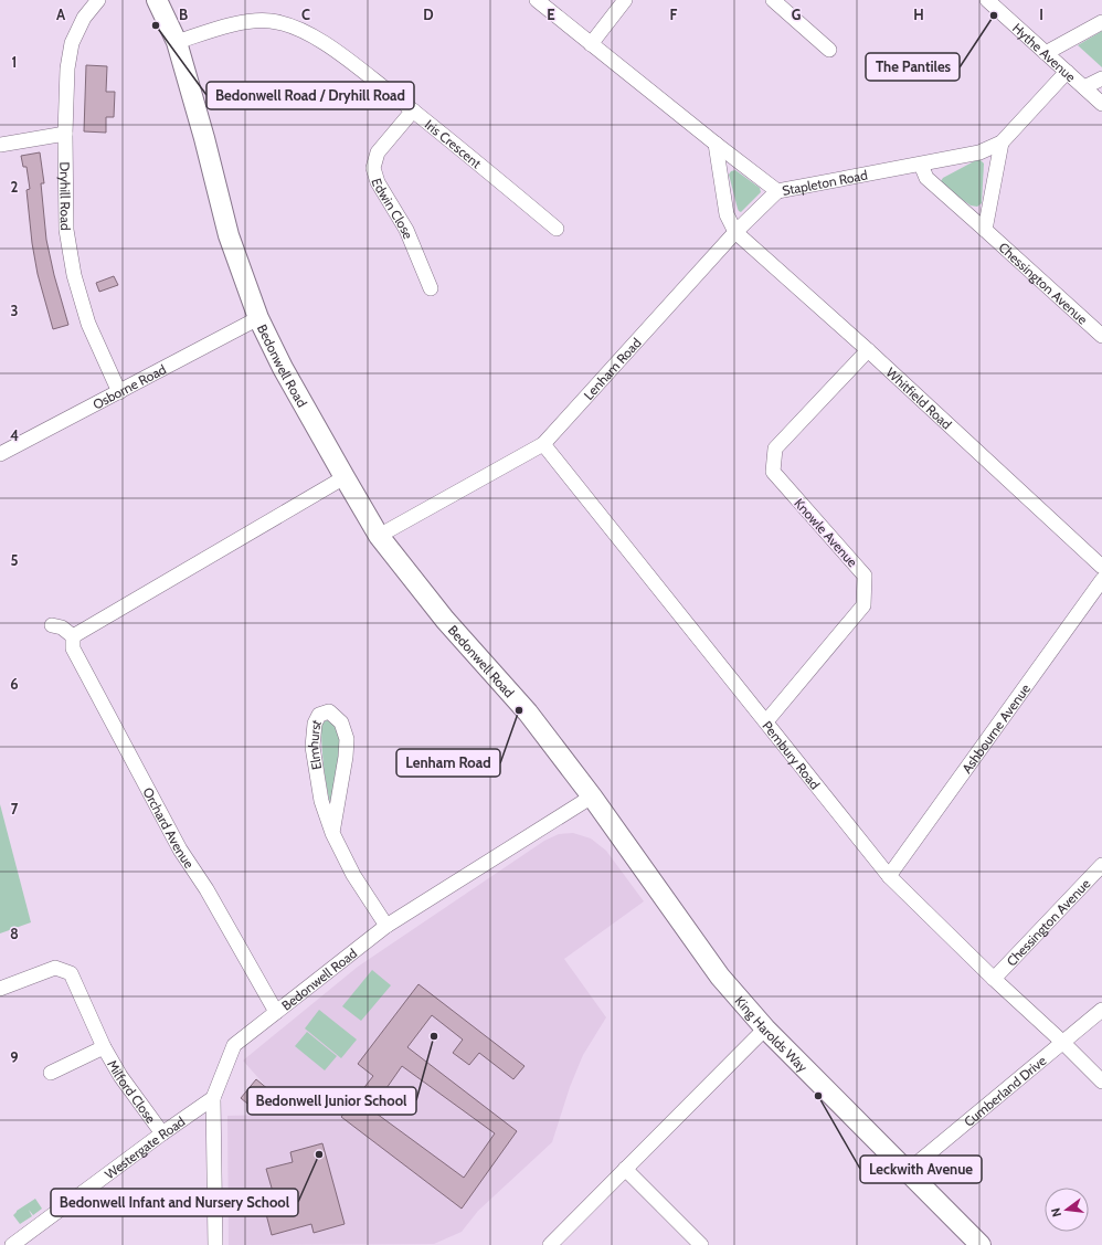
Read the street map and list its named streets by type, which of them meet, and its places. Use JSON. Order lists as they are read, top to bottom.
{
  "streets": {
    "street": [
      "Hythe Avenue",
      "Iris Crescent",
      "Stapleton Road",
      "Dryhill Road",
      "Edwin Close",
      "Chessington Avenue",
      "Bedonwell Road",
      "Lenham Road",
      "Osborne Road",
      "Whitfield Road",
      "Knowle Avenue",
      "Ashbourne Avenue",
      "Elmhurst",
      "Pembury Road",
      "Orchard Avenue",
      "King Harolds Way",
      "Milford Close",
      "Cumberland Drive",
      "Westergate Road"
    ]
  },
  "crossings": [
    ["Hythe Avenue", "Stapleton Road"],
    ["Iris Crescent", "Edwin Close"],
    ["Iris Crescent", "Bedonwell Road"],
    ["Stapleton Road", "Chessington Avenue"],
    ["Stapleton Road", "Lenham Road"],
    ["Dryhill Road", "Osborne Road"],
    ["Chessington Avenue", "Pembury Road"],
    ["Bedonwell Road", "Lenham Road"],
    ["Bedonwell Road", "Osborne Road"],
    ["Bedonwell Road", "Elmhurst"],
    ["Bedonwell Road", "Orchard Avenue"],
    ["Bedonwell Road", "King Harolds Way"],
    ["Bedonwell Road", "Westergate Road"],
    ["Lenham Road", "Whitfield Road"],
    ["Lenham Road", "Pembury Road"],
    ["Whitfield Road", "Knowle Avenue"],
    ["Knowle Avenue", "Pembury Road"],
    ["Ashbourne Avenue", "Pembury Road"],
    ["Pembury Road", "Cumberland Drive"],
    ["King Harolds Way", "Cumberland Drive"],
    ["Milford Close", "Westergate Road"]
  ],
  "places": [
    "The Pantiles",
    "Bedonwell Road / Dryhill Road",
    "Lenham Road",
    "Bedonwell Junior School",
    "Leckwith Avenue",
    "Bedonwell Infant and Nursery School"
  ],
  "north": "left",
  "grid": {
    "columns": [
      "A",
      "B",
      "C",
      "D",
      "E",
      "F",
      "G",
      "H",
      "I"
    ],
    "rows": [
      "1",
      "2",
      "3",
      "4",
      "5",
      "6",
      "7",
      "8",
      "9"
    ]
  }
}
